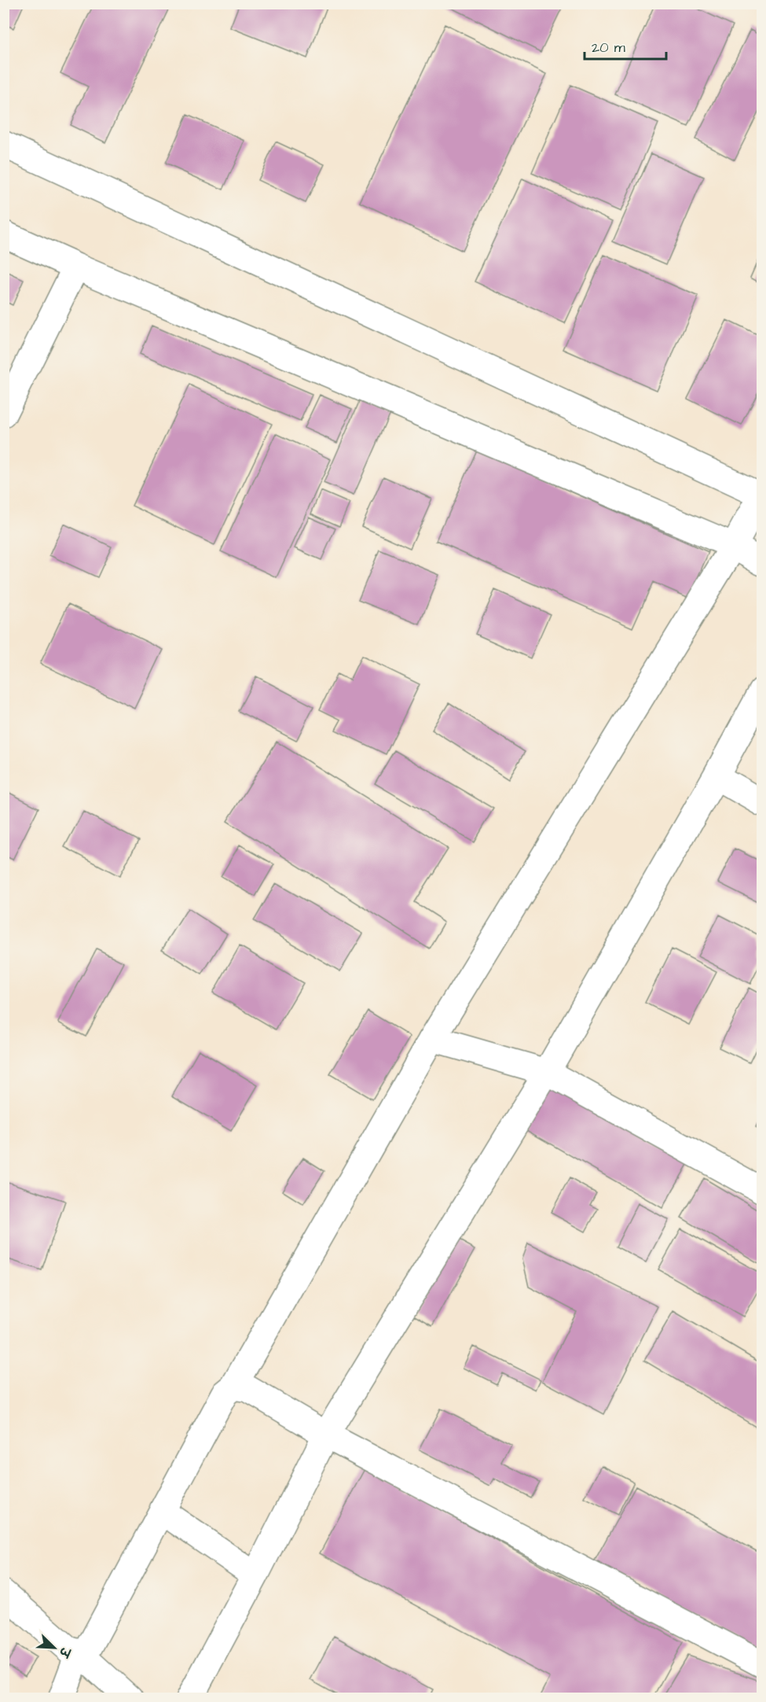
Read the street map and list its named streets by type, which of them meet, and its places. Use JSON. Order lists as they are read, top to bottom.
{
  "scale_bar": "20 m",
  "north": "bottom right"
}
